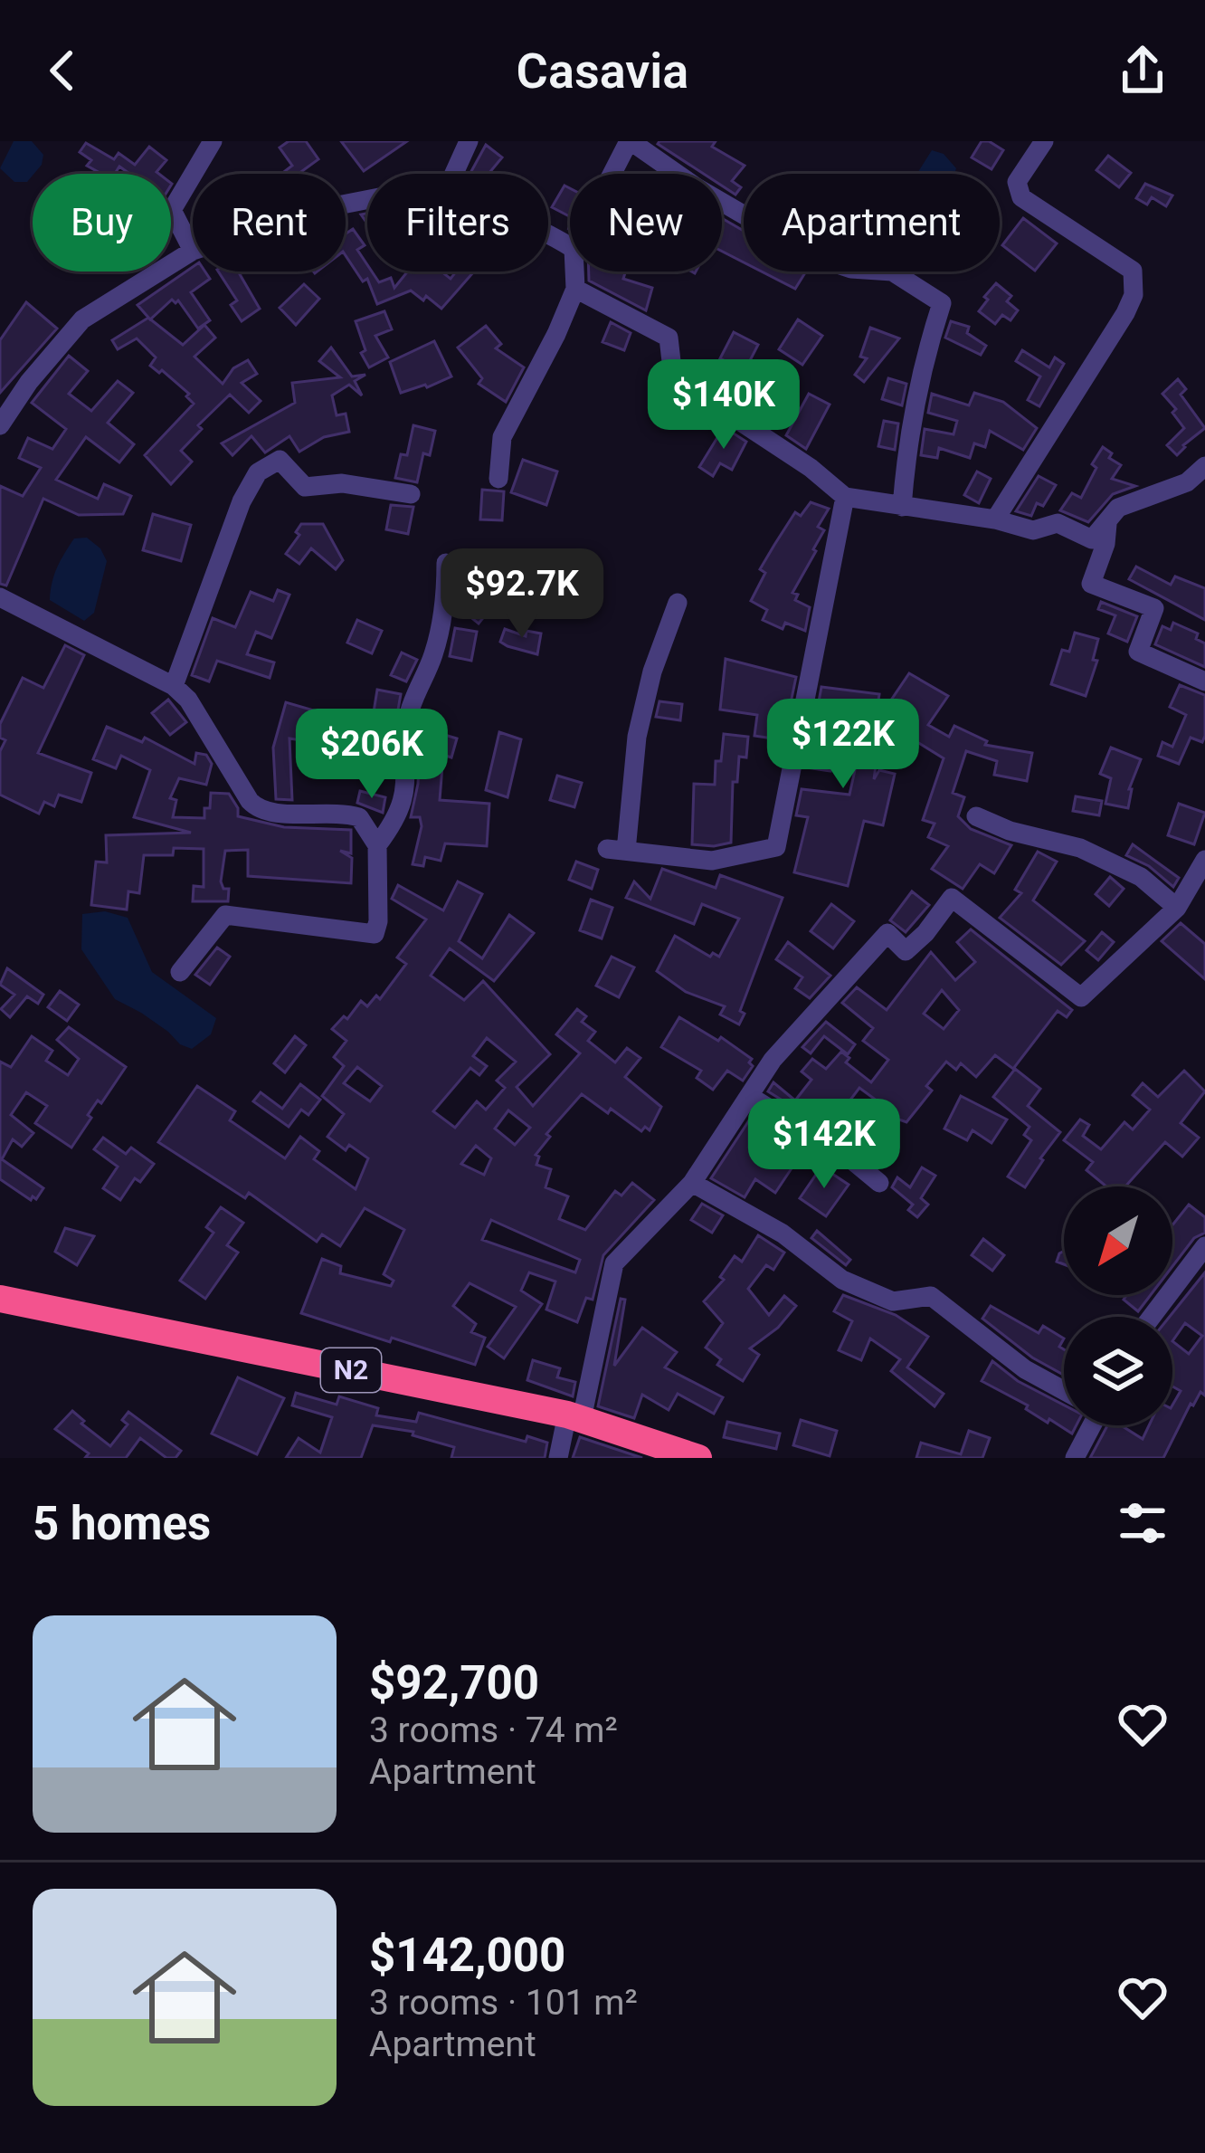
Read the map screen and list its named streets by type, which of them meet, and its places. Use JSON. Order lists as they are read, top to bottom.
{
  "streets": {
    "highway": ["N2"]
  },
  "north": "bottom left",
  "page": {
    "header": "Casavia",
    "chip": [
      "Buy",
      "Rent",
      "Filters",
      "New",
      "Apartment"
    ],
    "price": [
      "$140K",
      "$92.7K",
      "$122K",
      "$206K",
      "$142K"
    ],
    "heading": "5 homes",
    "list": [
      {
        "name": "$92,700",
        "note": "3 rooms · 74 m² · Apartment"
      },
      {
        "name": "$142,000",
        "note": "3 rooms · 101 m² · Apartment"
      }
    ]
  }
}
